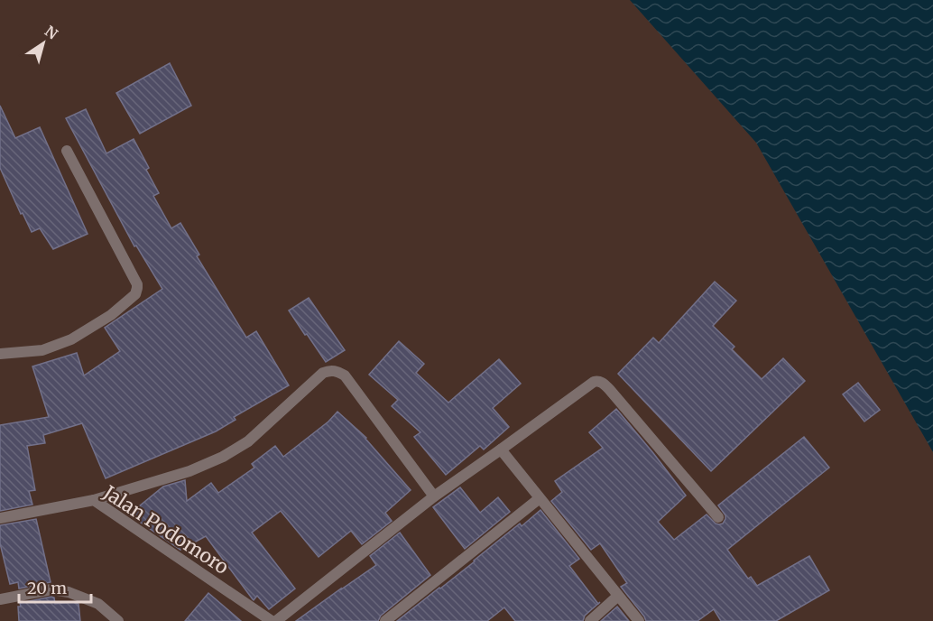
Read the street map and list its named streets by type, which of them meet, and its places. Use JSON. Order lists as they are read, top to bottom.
{
  "streets": {
    "street": ["Jalan Podomoro"]
  },
  "scale_bar": "20 m",
  "north": "top right"
}
